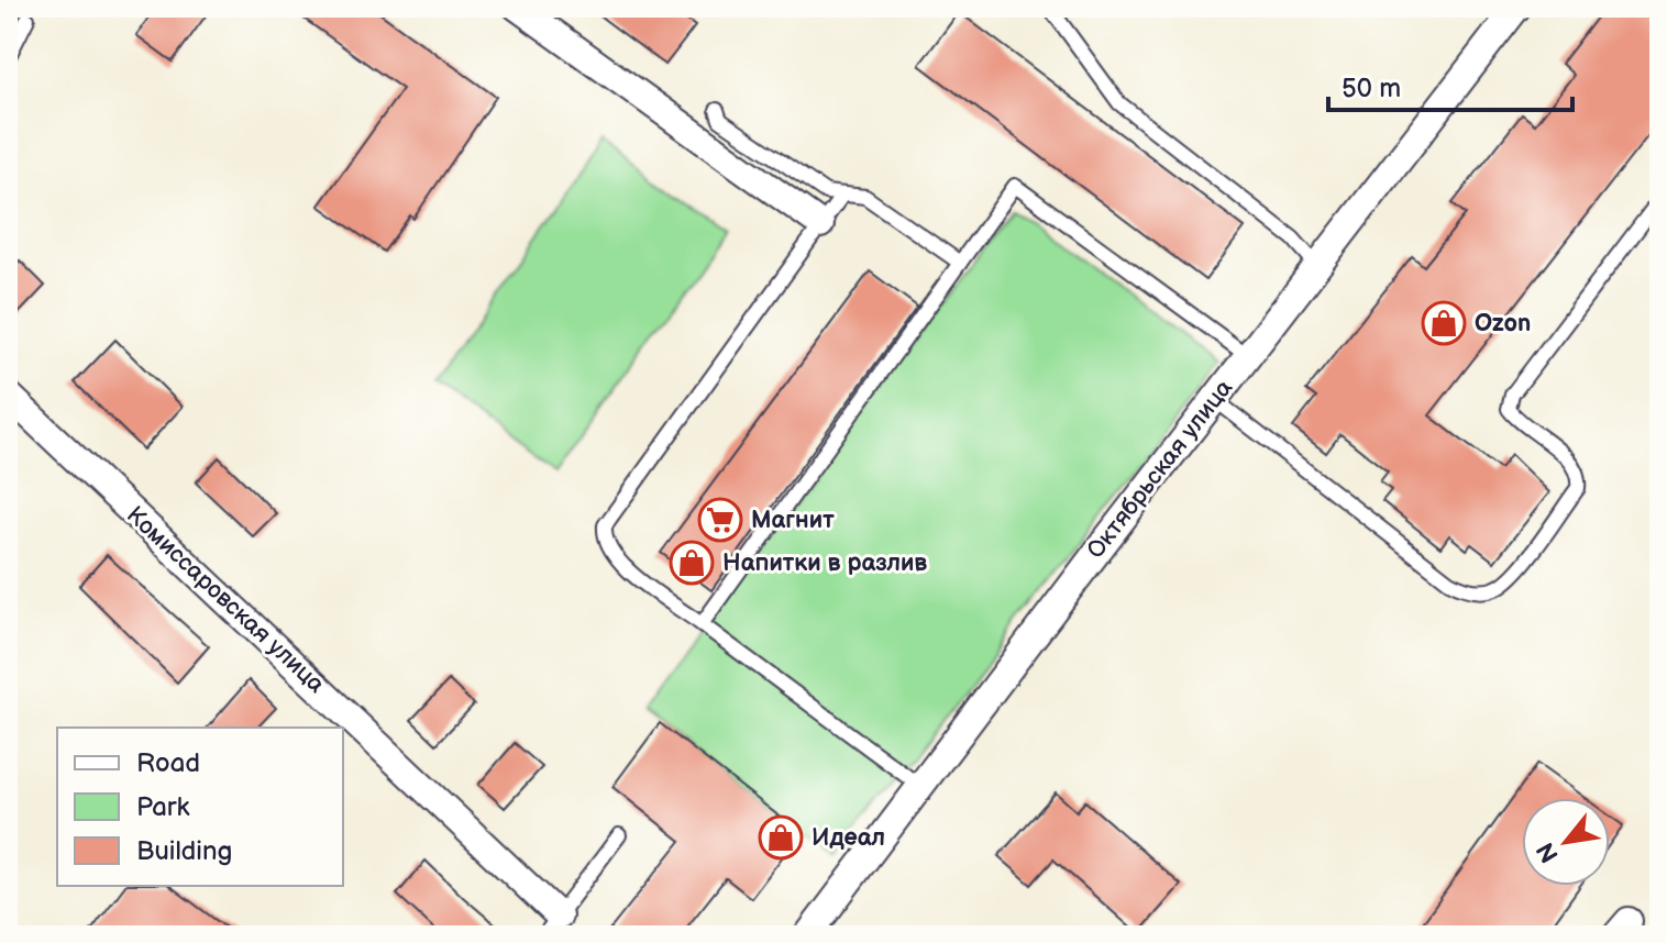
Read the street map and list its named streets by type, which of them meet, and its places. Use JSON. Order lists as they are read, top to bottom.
{
  "streets": {
    "street": ["Октябрьская улица", "Комиссаровская улица"]
  },
  "places": {
    "shop": ["Ozon", "Напитки в разлив", "Идеал"],
    "supermarket": ["Магнит"]
  },
  "legend": ["Road", "Park", "Building"],
  "scale_bar": "50 m",
  "north": "bottom left"
}
